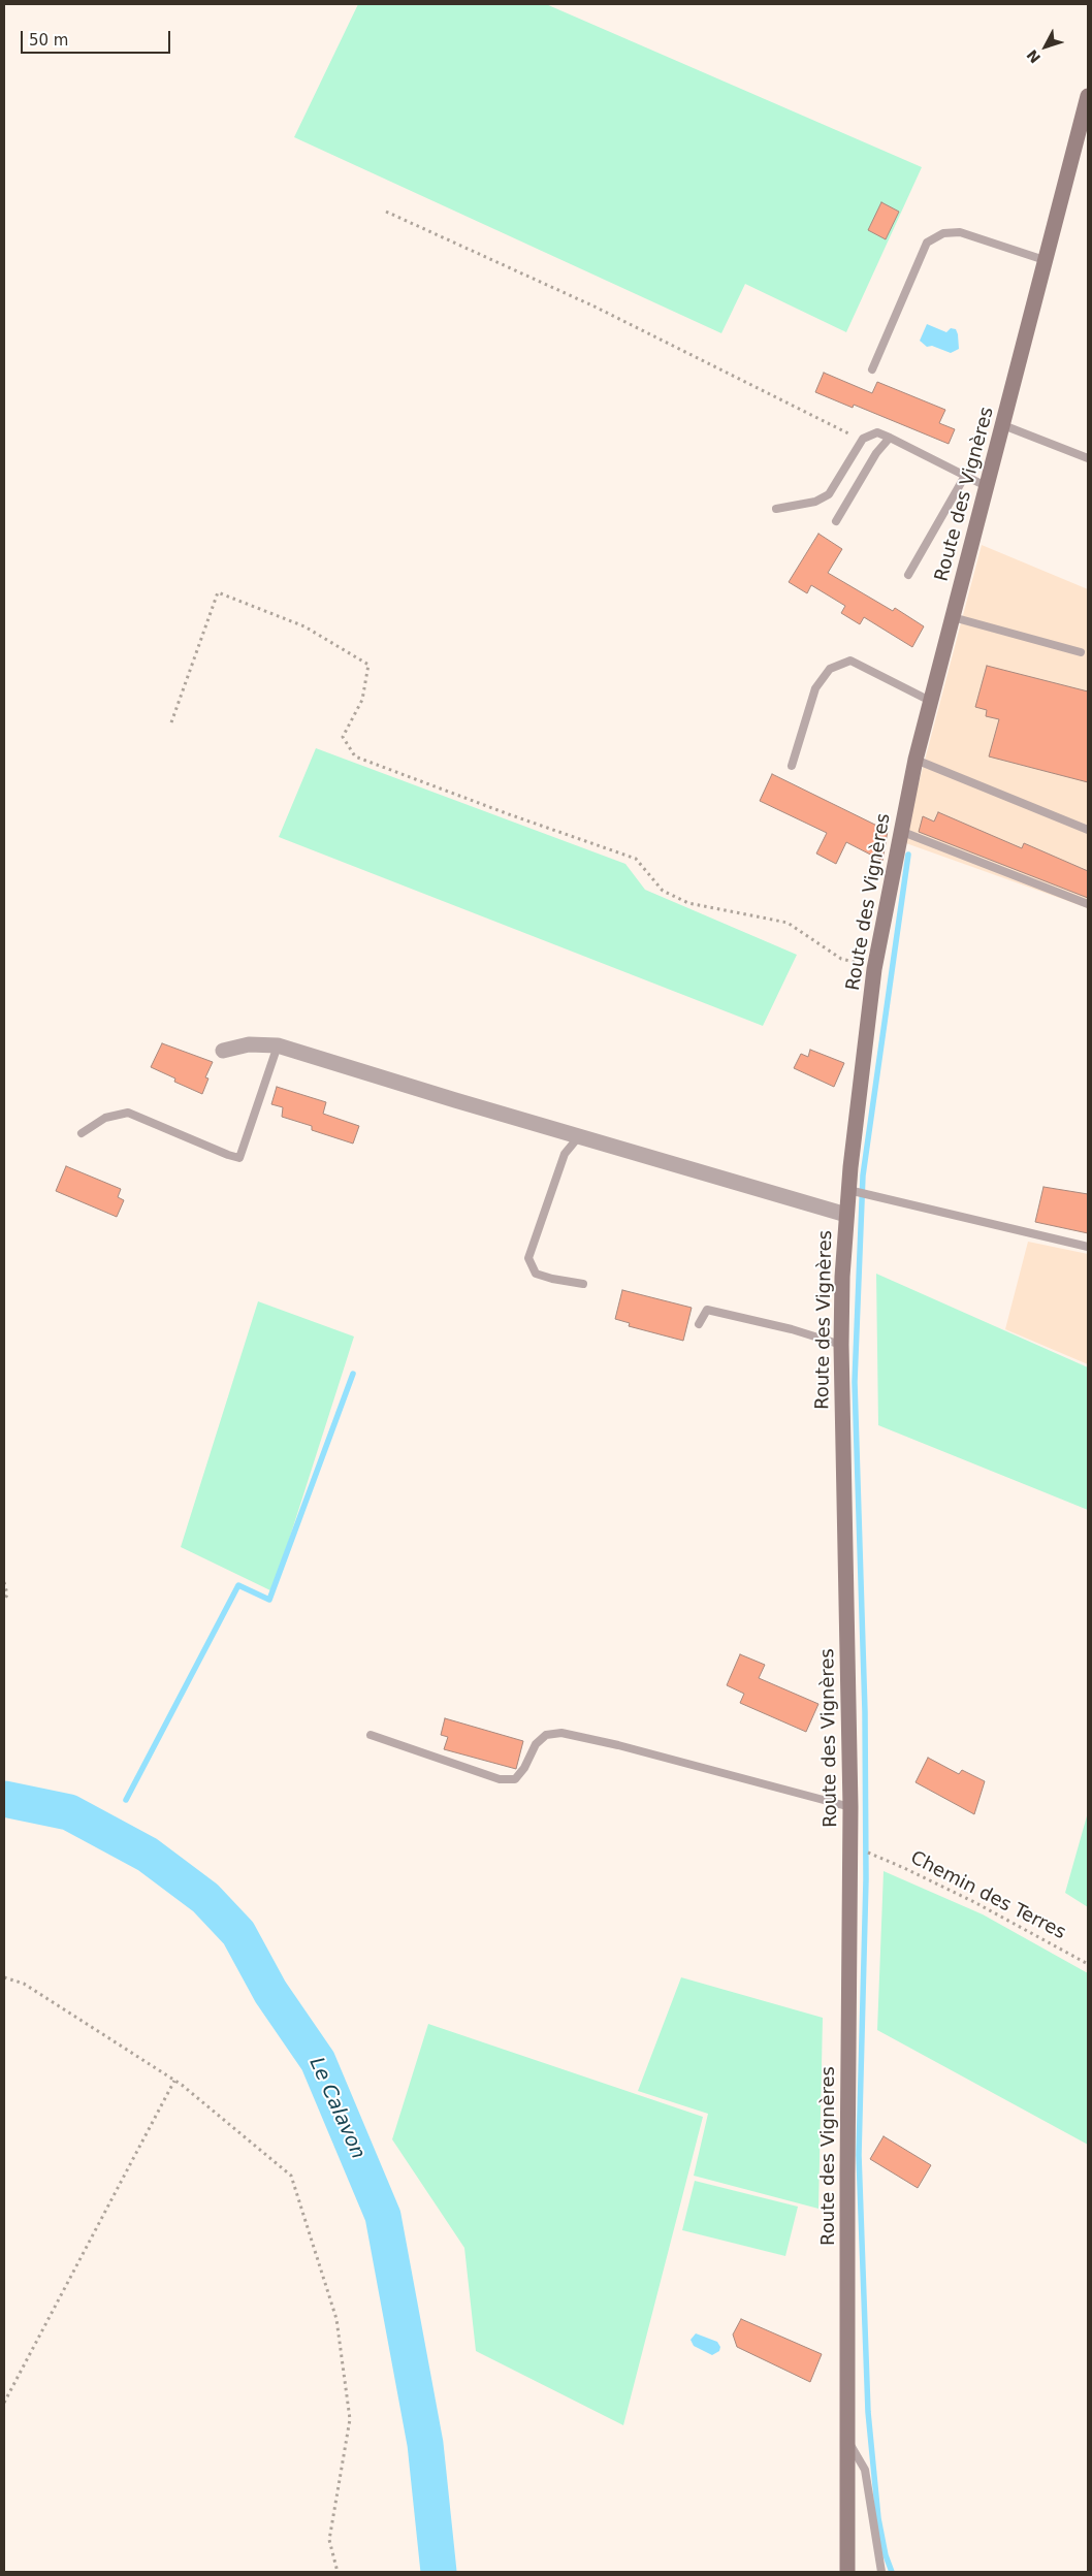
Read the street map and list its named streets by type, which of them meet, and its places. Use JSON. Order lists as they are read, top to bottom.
{
  "streets": {
    "street": ["Route des Vignères"],
    "path": ["Chemin des Terres"]
  },
  "water": ["Le Calavon"],
  "scale_bar": "50 m",
  "north": "bottom left"
}
